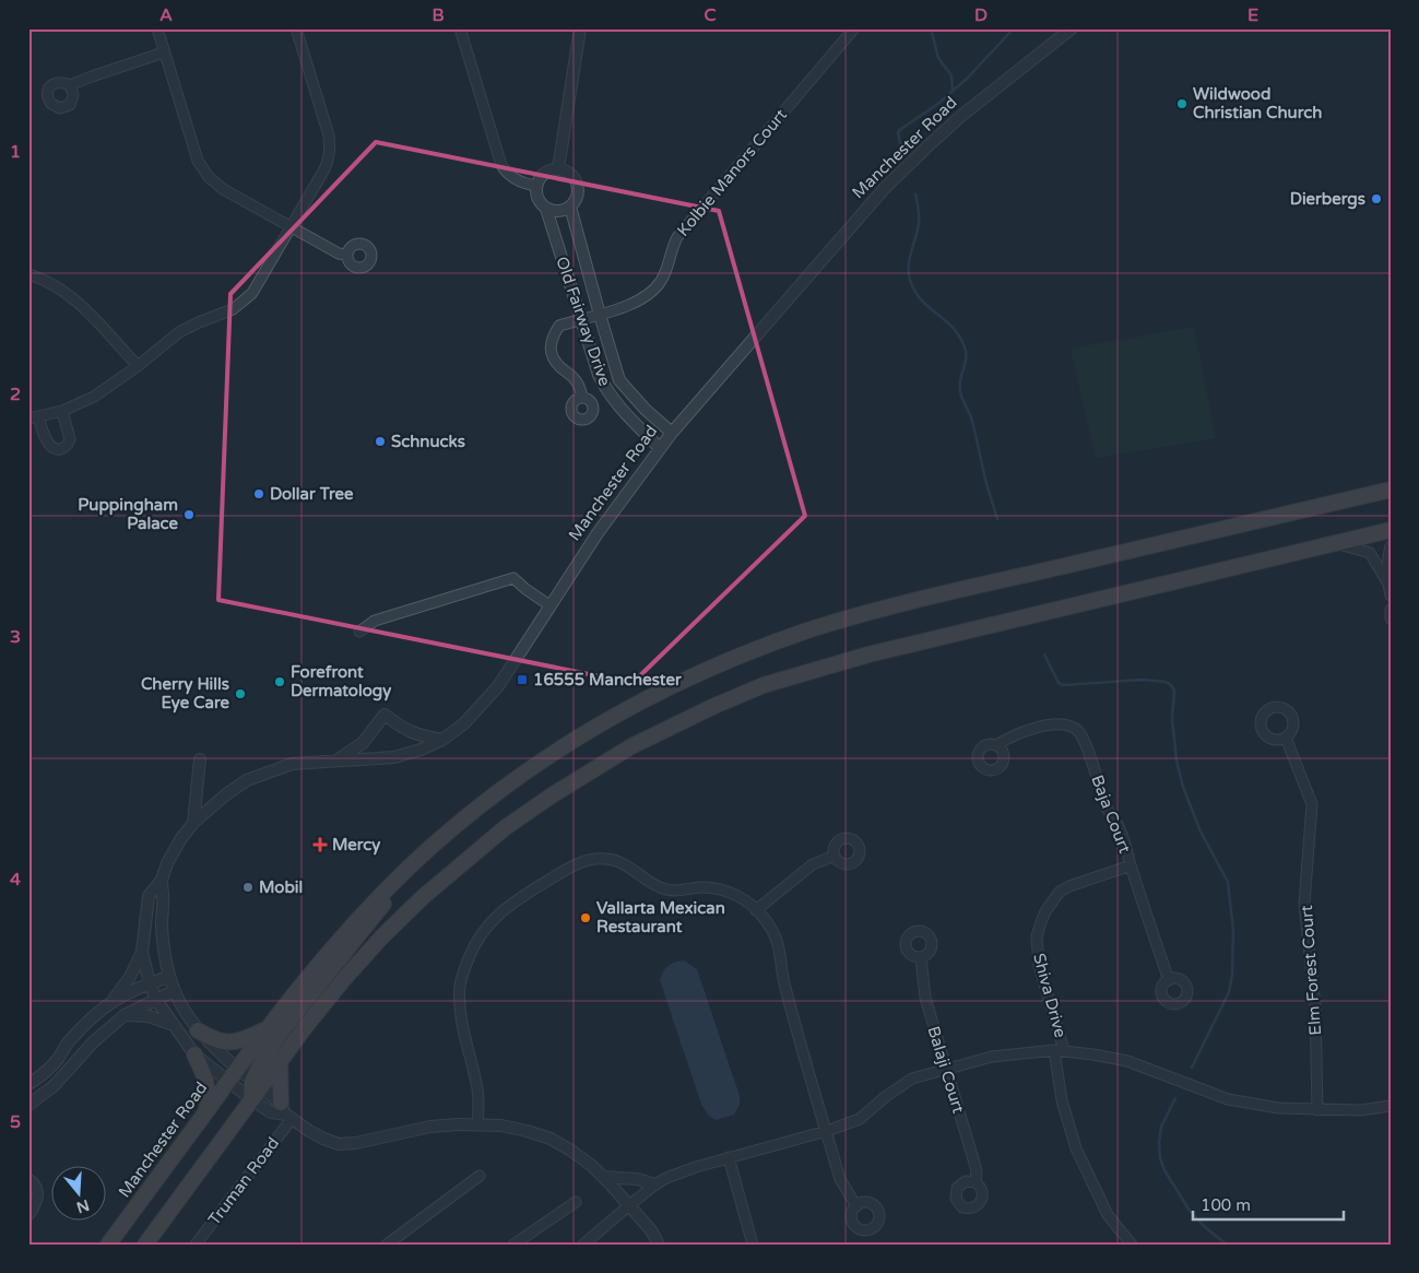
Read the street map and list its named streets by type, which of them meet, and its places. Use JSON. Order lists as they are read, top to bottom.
{
  "streets": {
    "highway": ["Manchester Road"],
    "street": [
      "Kolbie Manors Court",
      "Old Fairway Drive",
      "Baja Court",
      "Elm Forest Court",
      "Shiva Drive",
      "Balaji Court",
      "Truman Road"
    ]
  },
  "crossings": [
    ["Manchester Road", "Old Fairway Drive"],
    ["Kolbie Manors Court", "Old Fairway Drive"],
    ["Baja Court", "Shiva Drive"]
  ],
  "places": {
    "other": [
      "Wildwood Christian Church",
      "Dierbergs",
      "Schnucks",
      "Dollar Tree",
      "Puppingham Palace",
      "Forefront Dermatology",
      "Cherry Hills Eye Care",
      "Mobil",
      "Vallarta Mexican Restaurant"
    ],
    "transit": ["16555 Manchester"],
    "health": ["Mercy"]
  },
  "scale_bar": "100 m",
  "north": "bottom",
  "grid": {
    "columns": [
      "A",
      "B",
      "C",
      "D",
      "E"
    ],
    "rows": [
      "1",
      "2",
      "3",
      "4",
      "5"
    ]
  }
}
